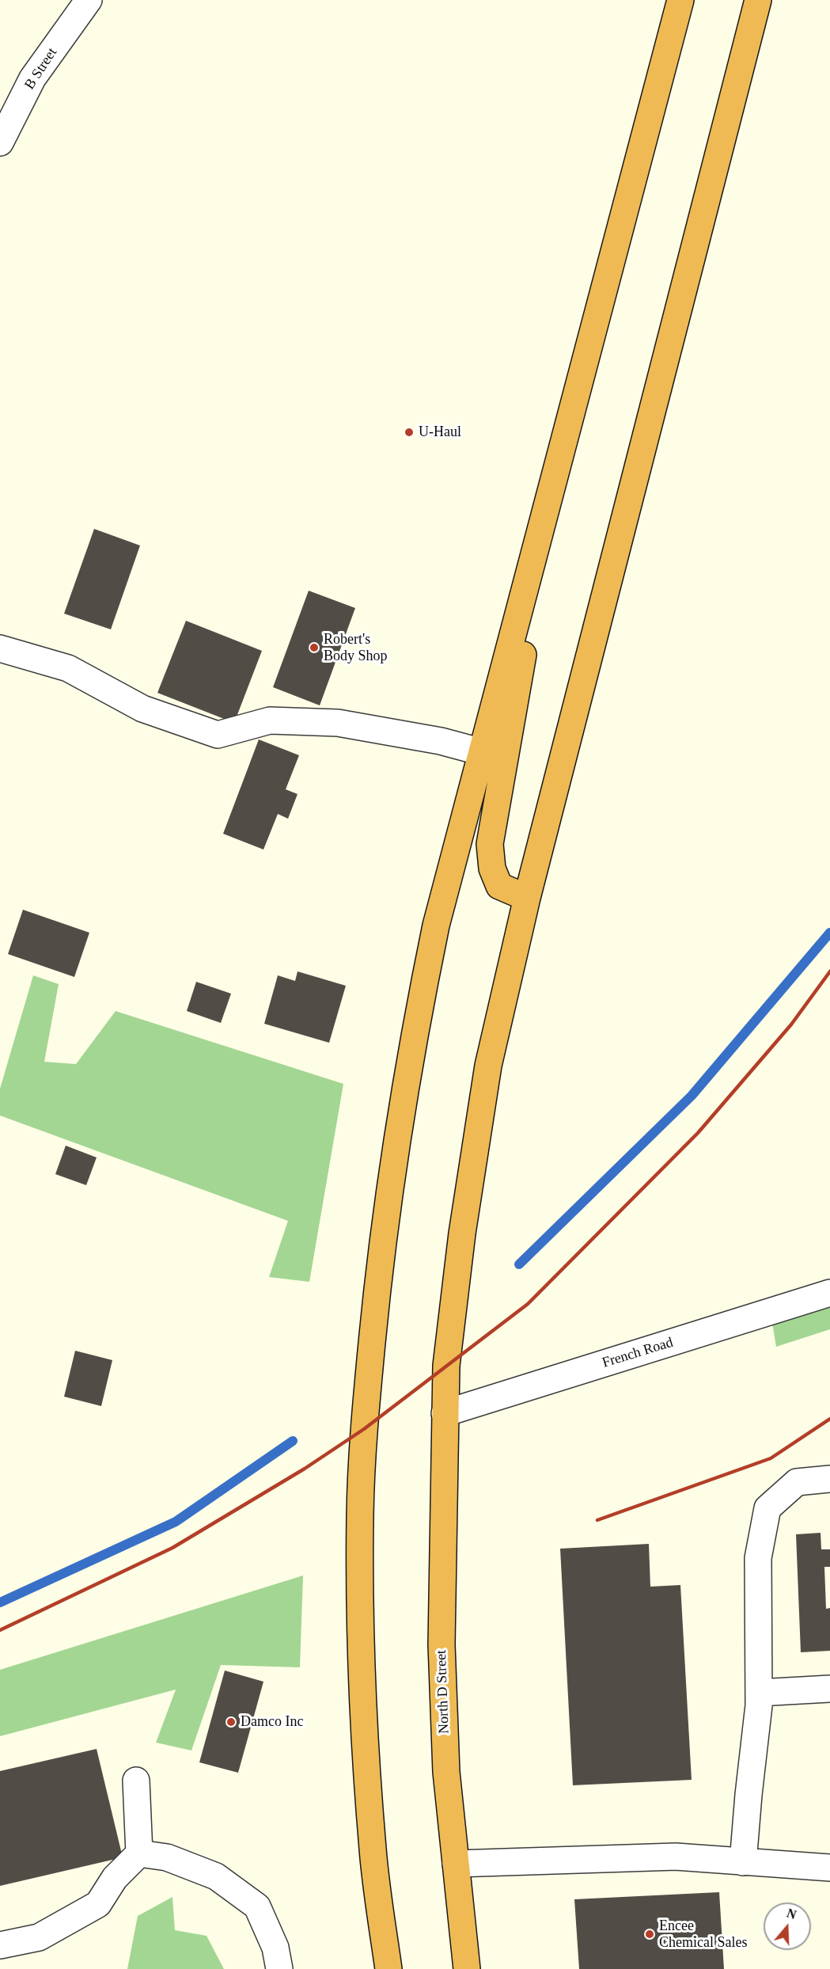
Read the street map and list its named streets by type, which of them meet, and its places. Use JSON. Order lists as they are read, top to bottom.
{
  "streets": {
    "highway": ["North D Street"],
    "street": ["B Street", "French Road"]
  },
  "crossings": [
    ["French Road", "North D Street"]
  ],
  "places": [
    "U-Haul",
    "Robert's Body Shop",
    "Damco Inc",
    "Encee Chemical Sales"
  ],
  "north": "top"
}
